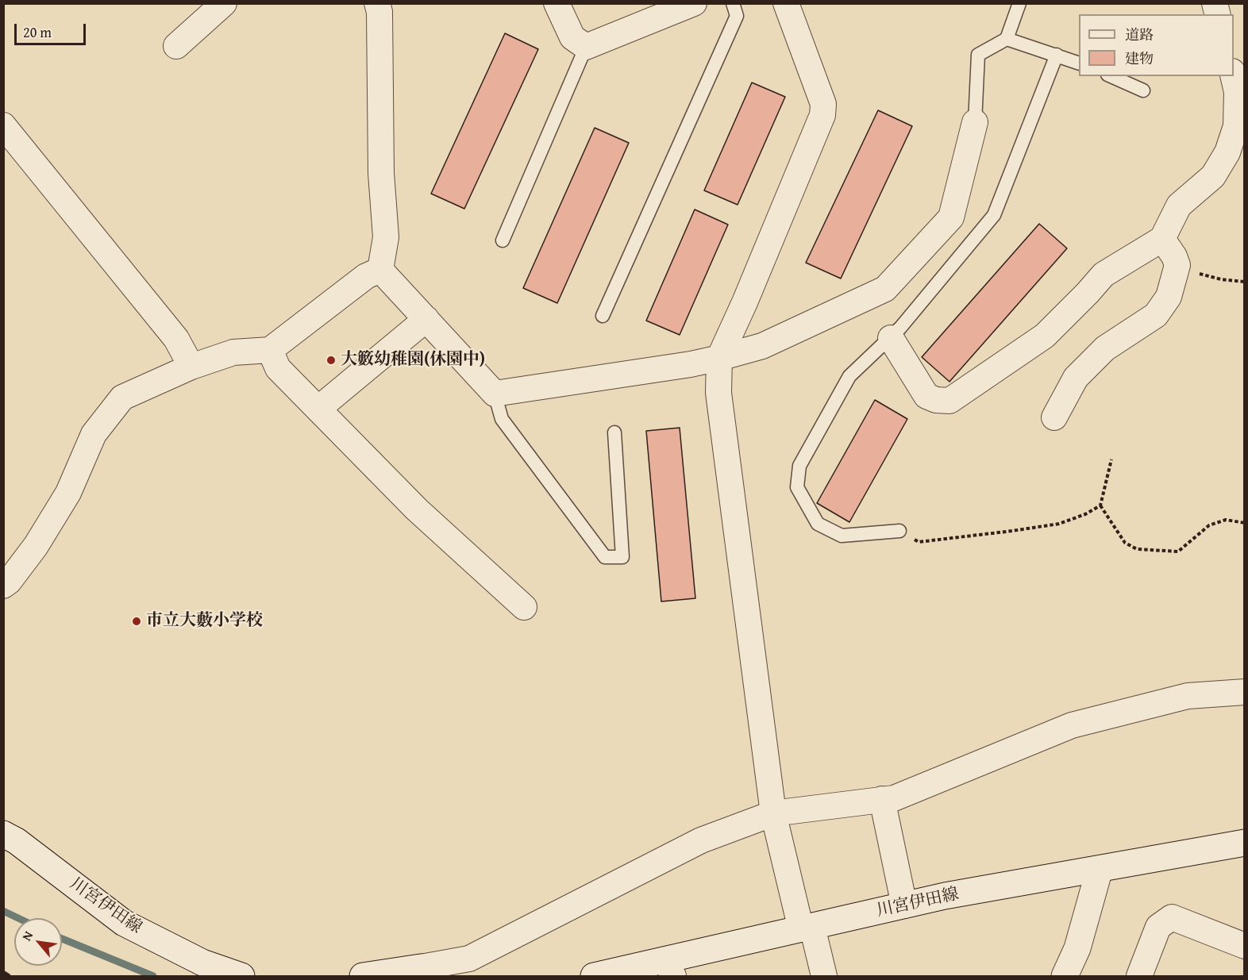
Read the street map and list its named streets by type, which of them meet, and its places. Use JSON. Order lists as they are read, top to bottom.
{
  "streets": {
    "main road": ["川宮伊田線"]
  },
  "places": ["大籔幼稚園(休園中)", "市立大藪小学校"],
  "legend": ["道路", "建物"],
  "scale_bar": "20 m",
  "north": "top left"
}
